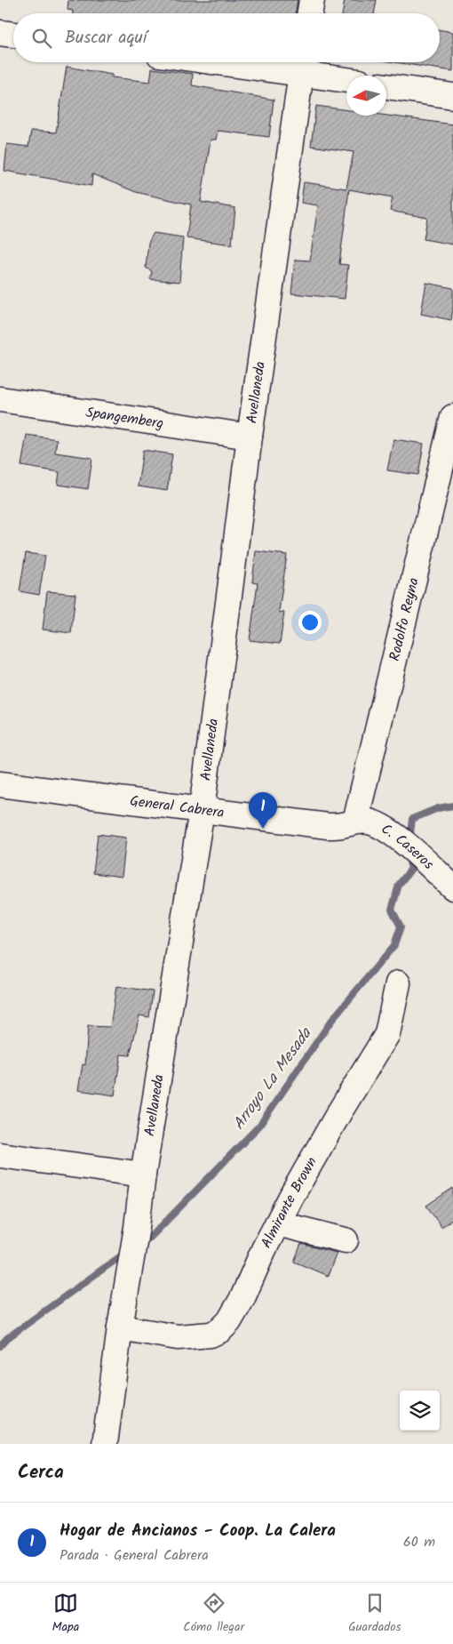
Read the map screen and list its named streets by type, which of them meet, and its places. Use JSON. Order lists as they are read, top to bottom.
{
  "streets": {
    "street": [
      "Avellaneda",
      "Spangemberg",
      "Rodolfo Reyna",
      "General Cabrera",
      "C. Caseros",
      "Almirante Brown"
    ]
  },
  "crossings": [
    ["Avellaneda", "Spangemberg"],
    ["Avellaneda", "General Cabrera"],
    ["Avellaneda", "Almirante Brown"],
    ["Rodolfo Reyna", "General Cabrera"],
    ["Rodolfo Reyna", "C. Caseros"],
    ["General Cabrera", "C. Caseros"]
  ],
  "water": ["Arroyo La Mesada"],
  "north": "left",
  "page": {
    "search": "Buscar aquí",
    "pins": "1",
    "heading": "Cerca",
    "list": [
      {
        "mark": "1",
        "name": "Hogar de Ancianos - Coop. La Calera",
        "note": "Parada · General Cabrera",
        "value": "60 m"
      }
    ],
    "nav": ["Mapa", "Cómo llegar", "Guardados"]
  }
}
